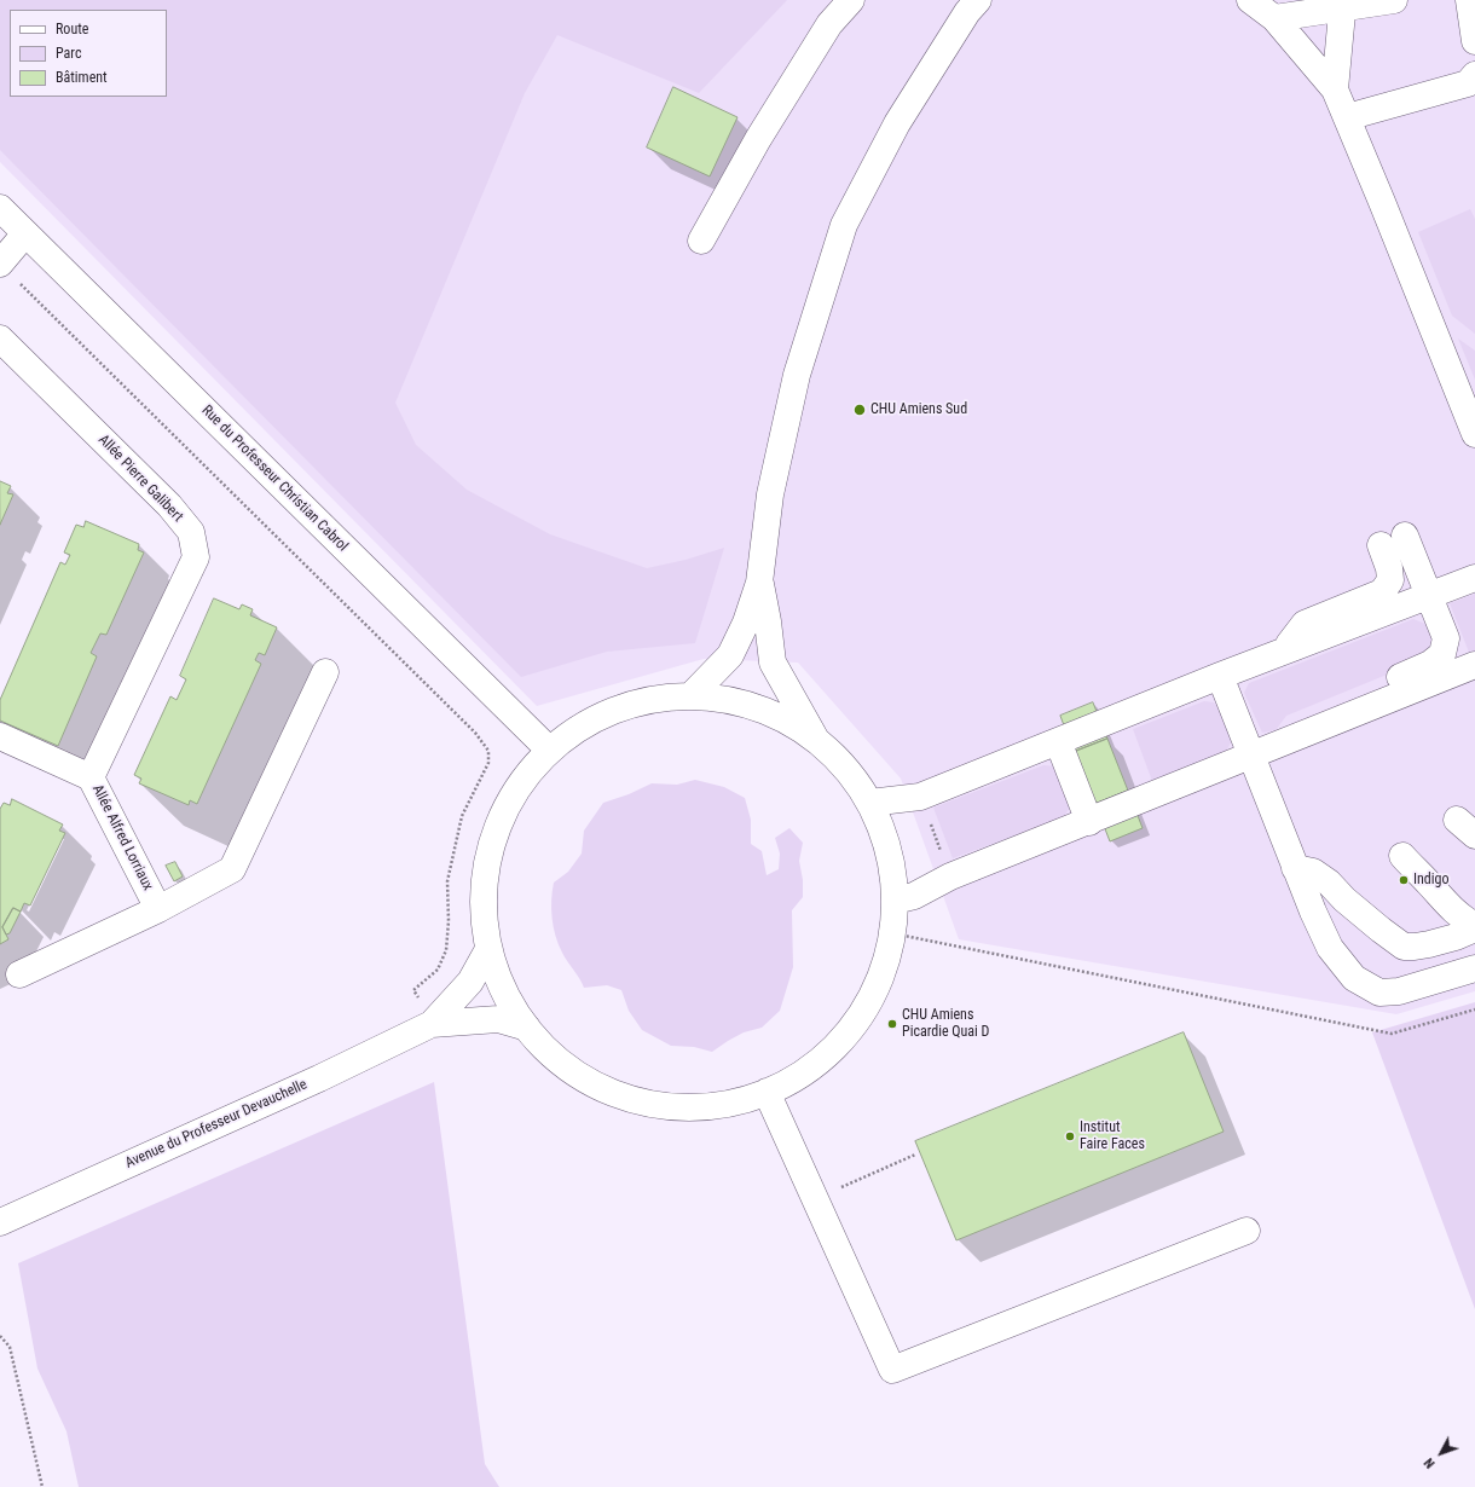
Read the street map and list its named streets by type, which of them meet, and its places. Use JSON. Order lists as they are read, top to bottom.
{
  "streets": {
    "street": [
      "Allée Pierre Galibert",
      "Rue du Professeur Christian Cabrol",
      "Allée Alfred Lorriaux",
      "Avenue du Professeur Devauchelle"
    ]
  },
  "crossings": [
    ["Allée Pierre Galibert", "Allée Alfred Lorriaux"]
  ],
  "places": [
    "CHU Amiens Sud",
    "Indigo",
    "CHU Amiens Picardie Quai D",
    "Institut Faire Faces"
  ],
  "legend": ["Route", "Parc", "Bâtiment"],
  "north": "bottom left"
}
